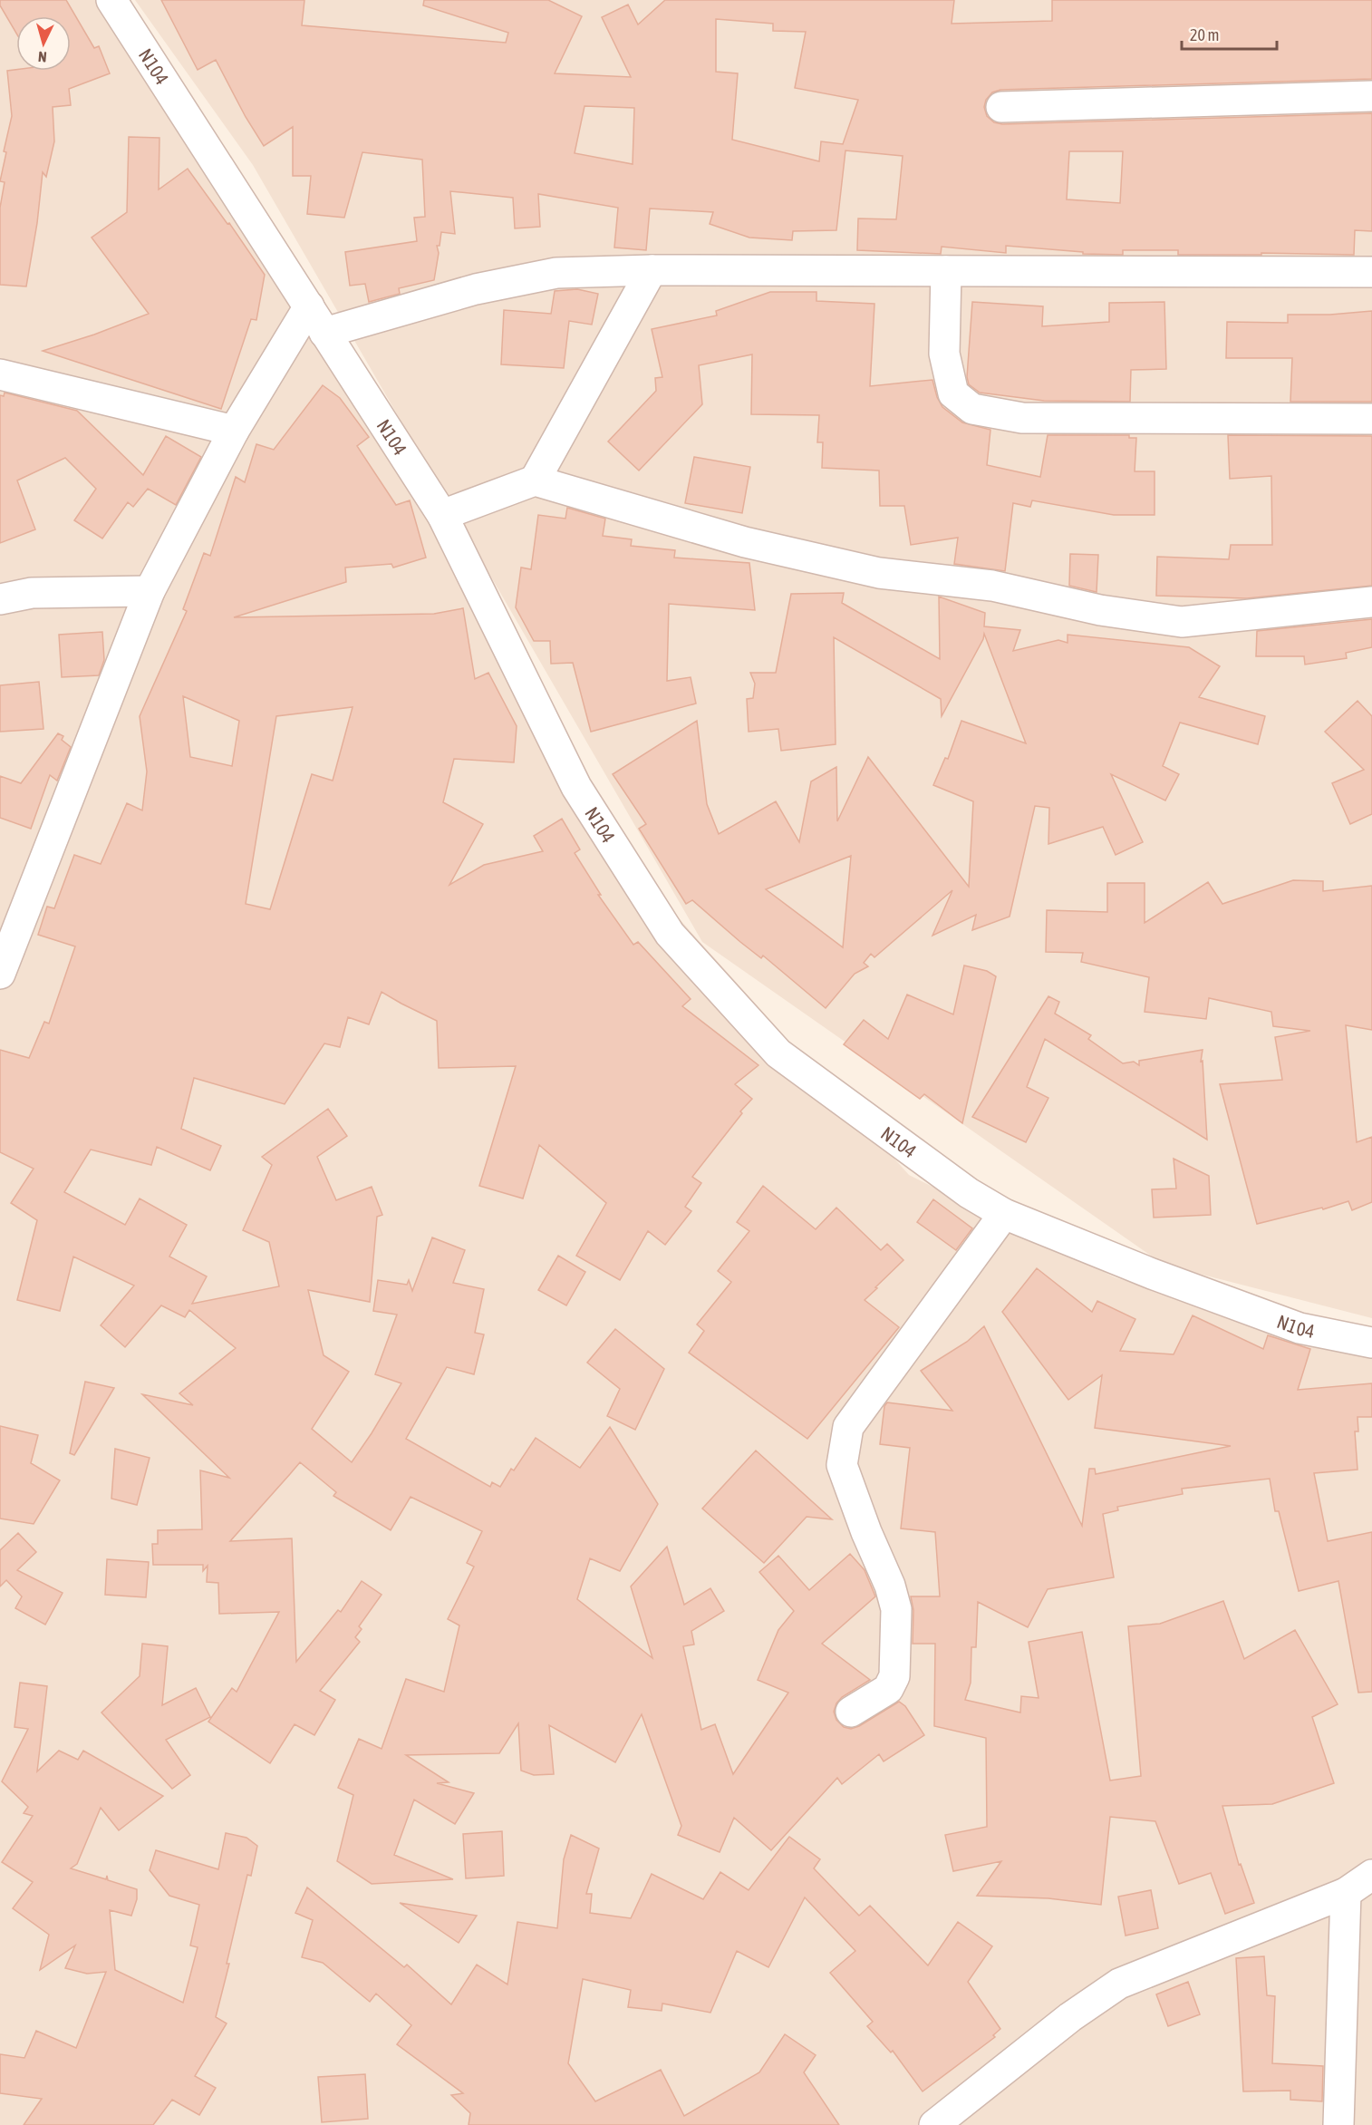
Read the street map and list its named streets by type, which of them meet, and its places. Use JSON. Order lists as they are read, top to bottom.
{
  "streets": {
    "street": ["N104"]
  },
  "scale_bar": "20 m",
  "north": "bottom"
}
